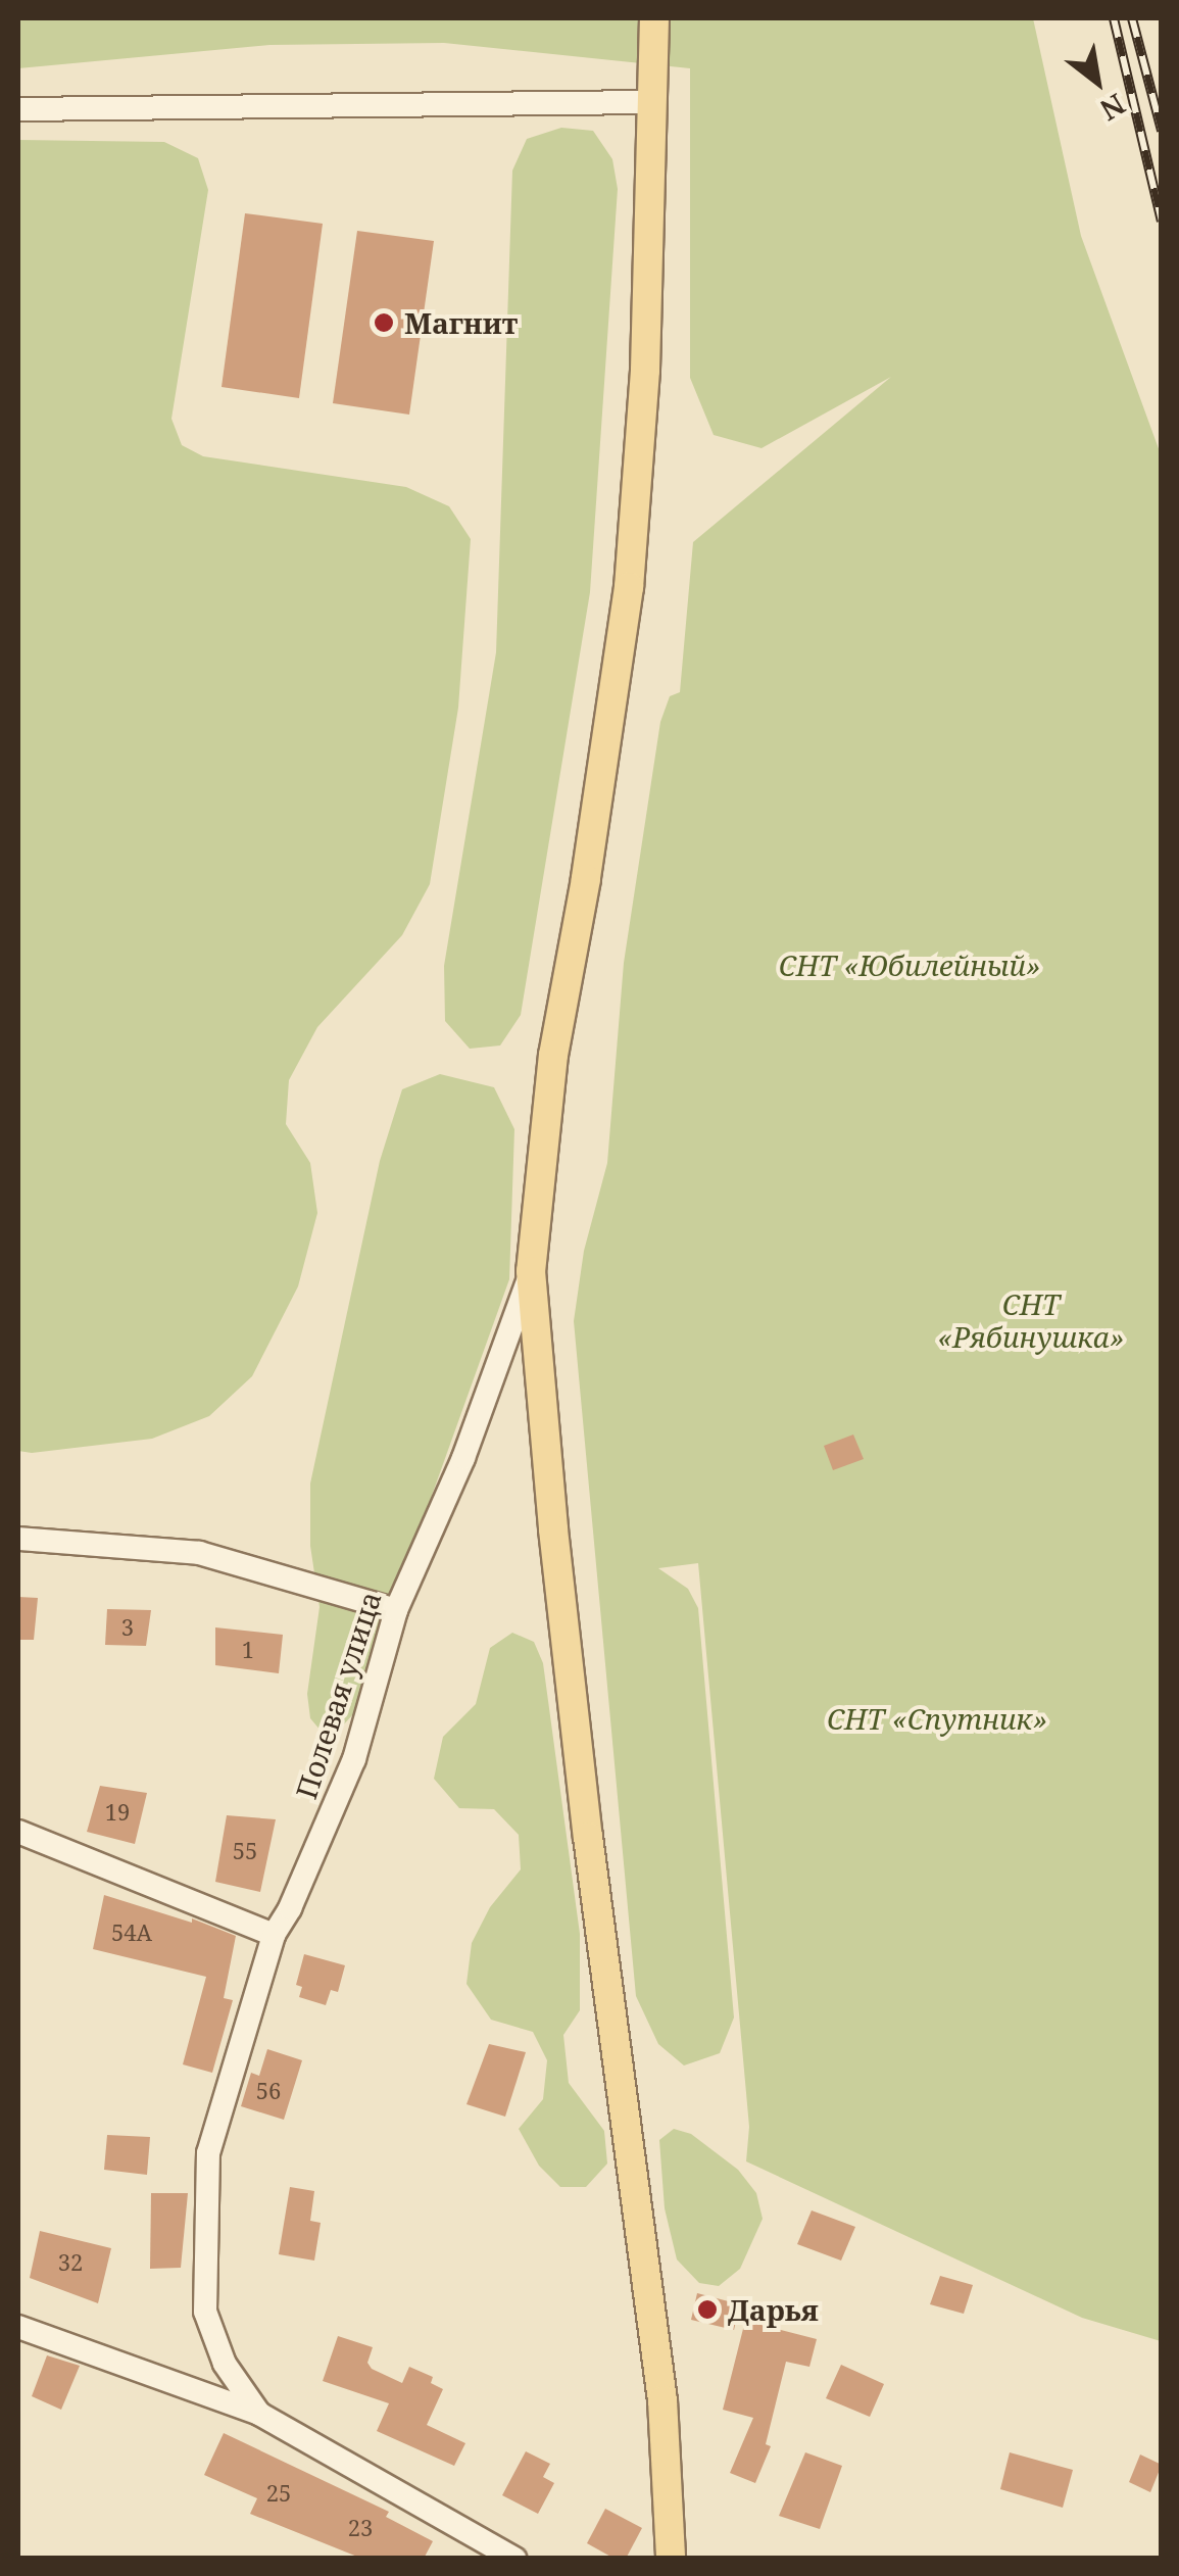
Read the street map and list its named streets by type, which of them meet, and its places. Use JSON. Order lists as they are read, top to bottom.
{
  "streets": {
    "street": ["Полевая улица"]
  },
  "parks": ["СНТ «Юбилейный»", "СНТ «Рябинушка»", "СНТ «Спутник»"],
  "places": ["Магнит", "Дарья"],
  "house_numbers": [
    "3",
    "1",
    "19",
    "55",
    "54А",
    "56",
    "32",
    "25",
    "23"
  ],
  "north": "bottom right"
}
